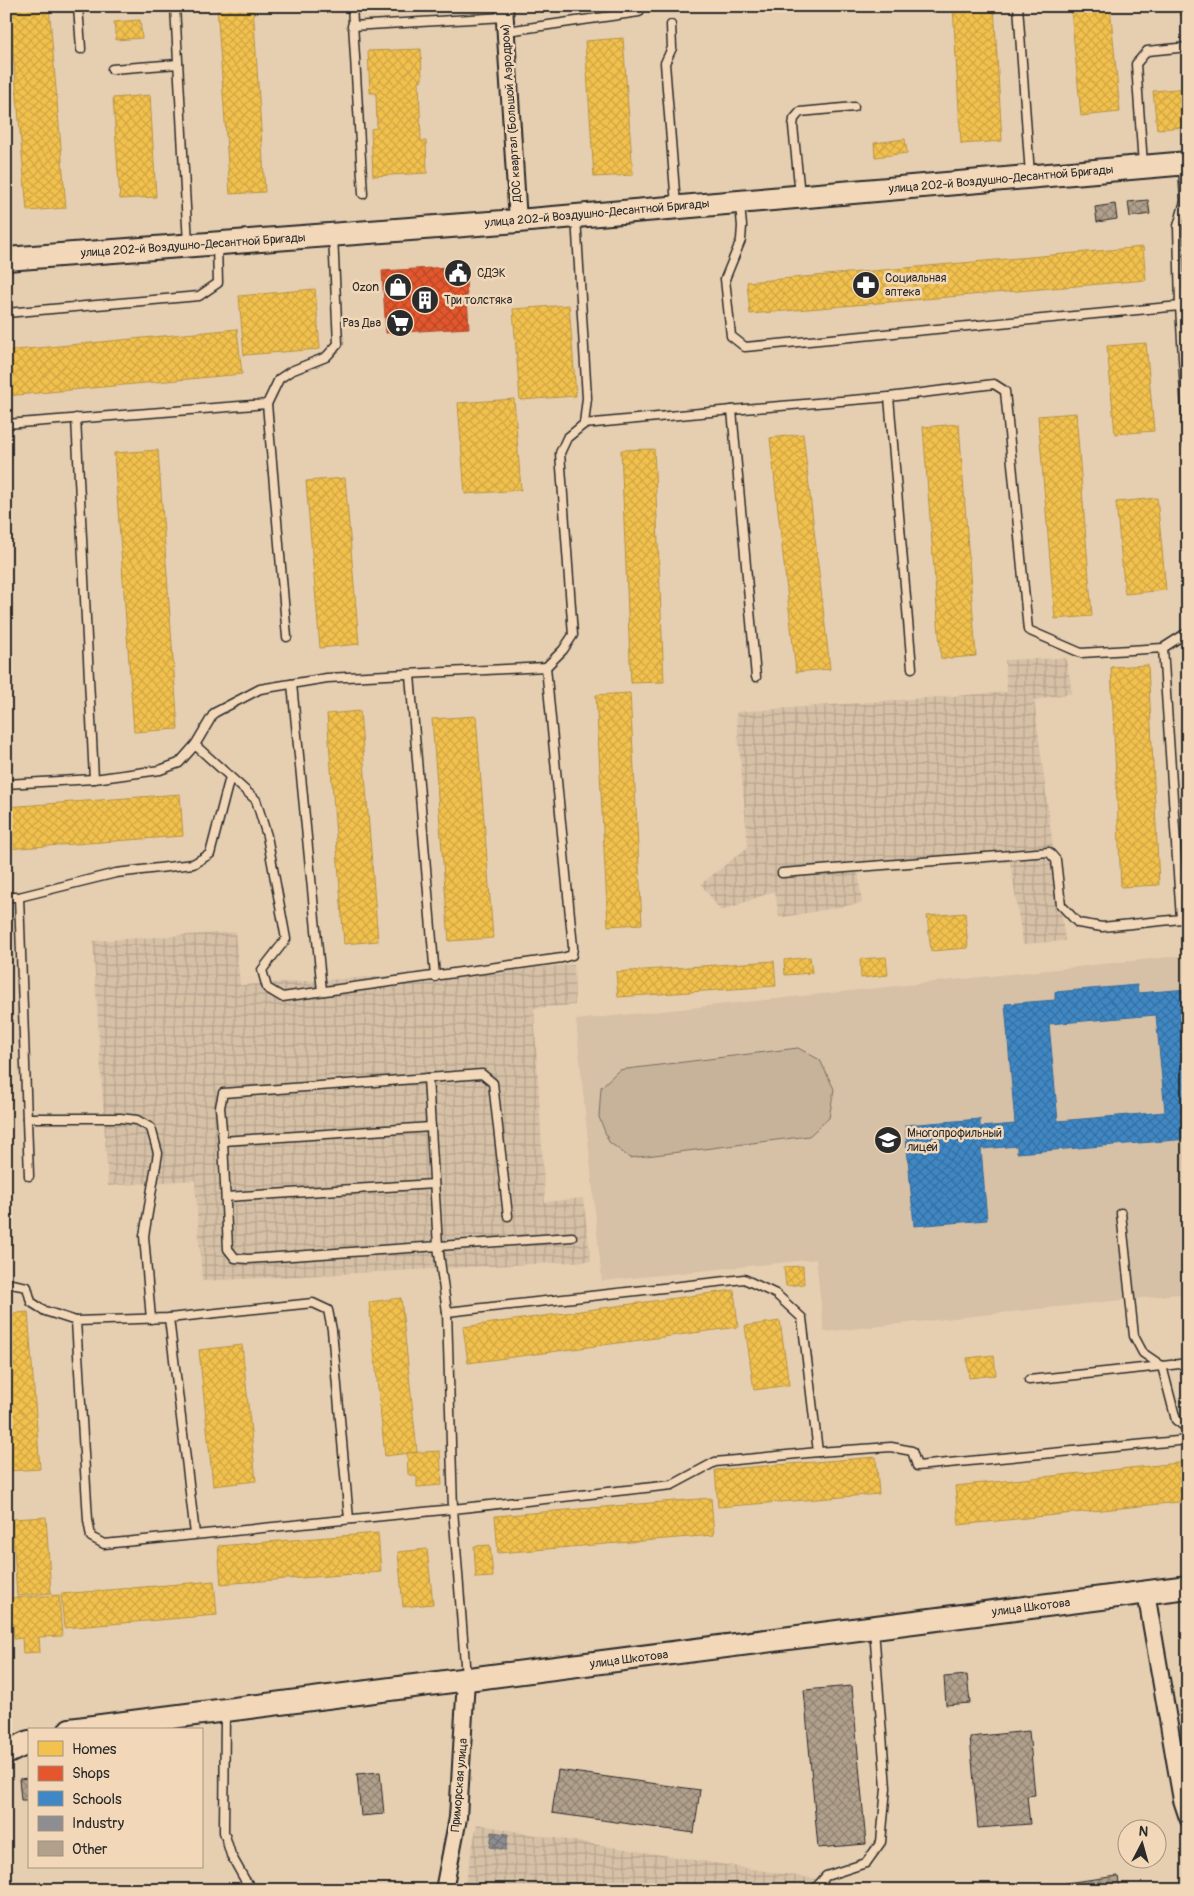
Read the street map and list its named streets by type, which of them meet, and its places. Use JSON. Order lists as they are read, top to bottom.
{
  "streets": {
    "street": [
      "ДОС квартал (Большой Аэродром)",
      "улица 202-й Воздушно-Десантной Бригады",
      "улица Шкотова",
      "Приморская улица"
    ]
  },
  "crossings": [
    ["ДОС квартал (Большой Аэродром)", "улица 202-й Воздушно-Десантной Бригады"],
    ["улица Шкотова", "Приморская улица"]
  ],
  "places": {
    "public building": ["СДЭК"],
    "pharmacy": ["Социальная аптека"],
    "shop": ["Ozon"],
    "building": ["Три толстяка"],
    "supermarket": ["Раз Два"],
    "school or university": ["Многопрофильный лицей"]
  },
  "legend": [
    "Homes",
    "Shops",
    "Schools",
    "Industry",
    "Other"
  ],
  "north": "top"
}
